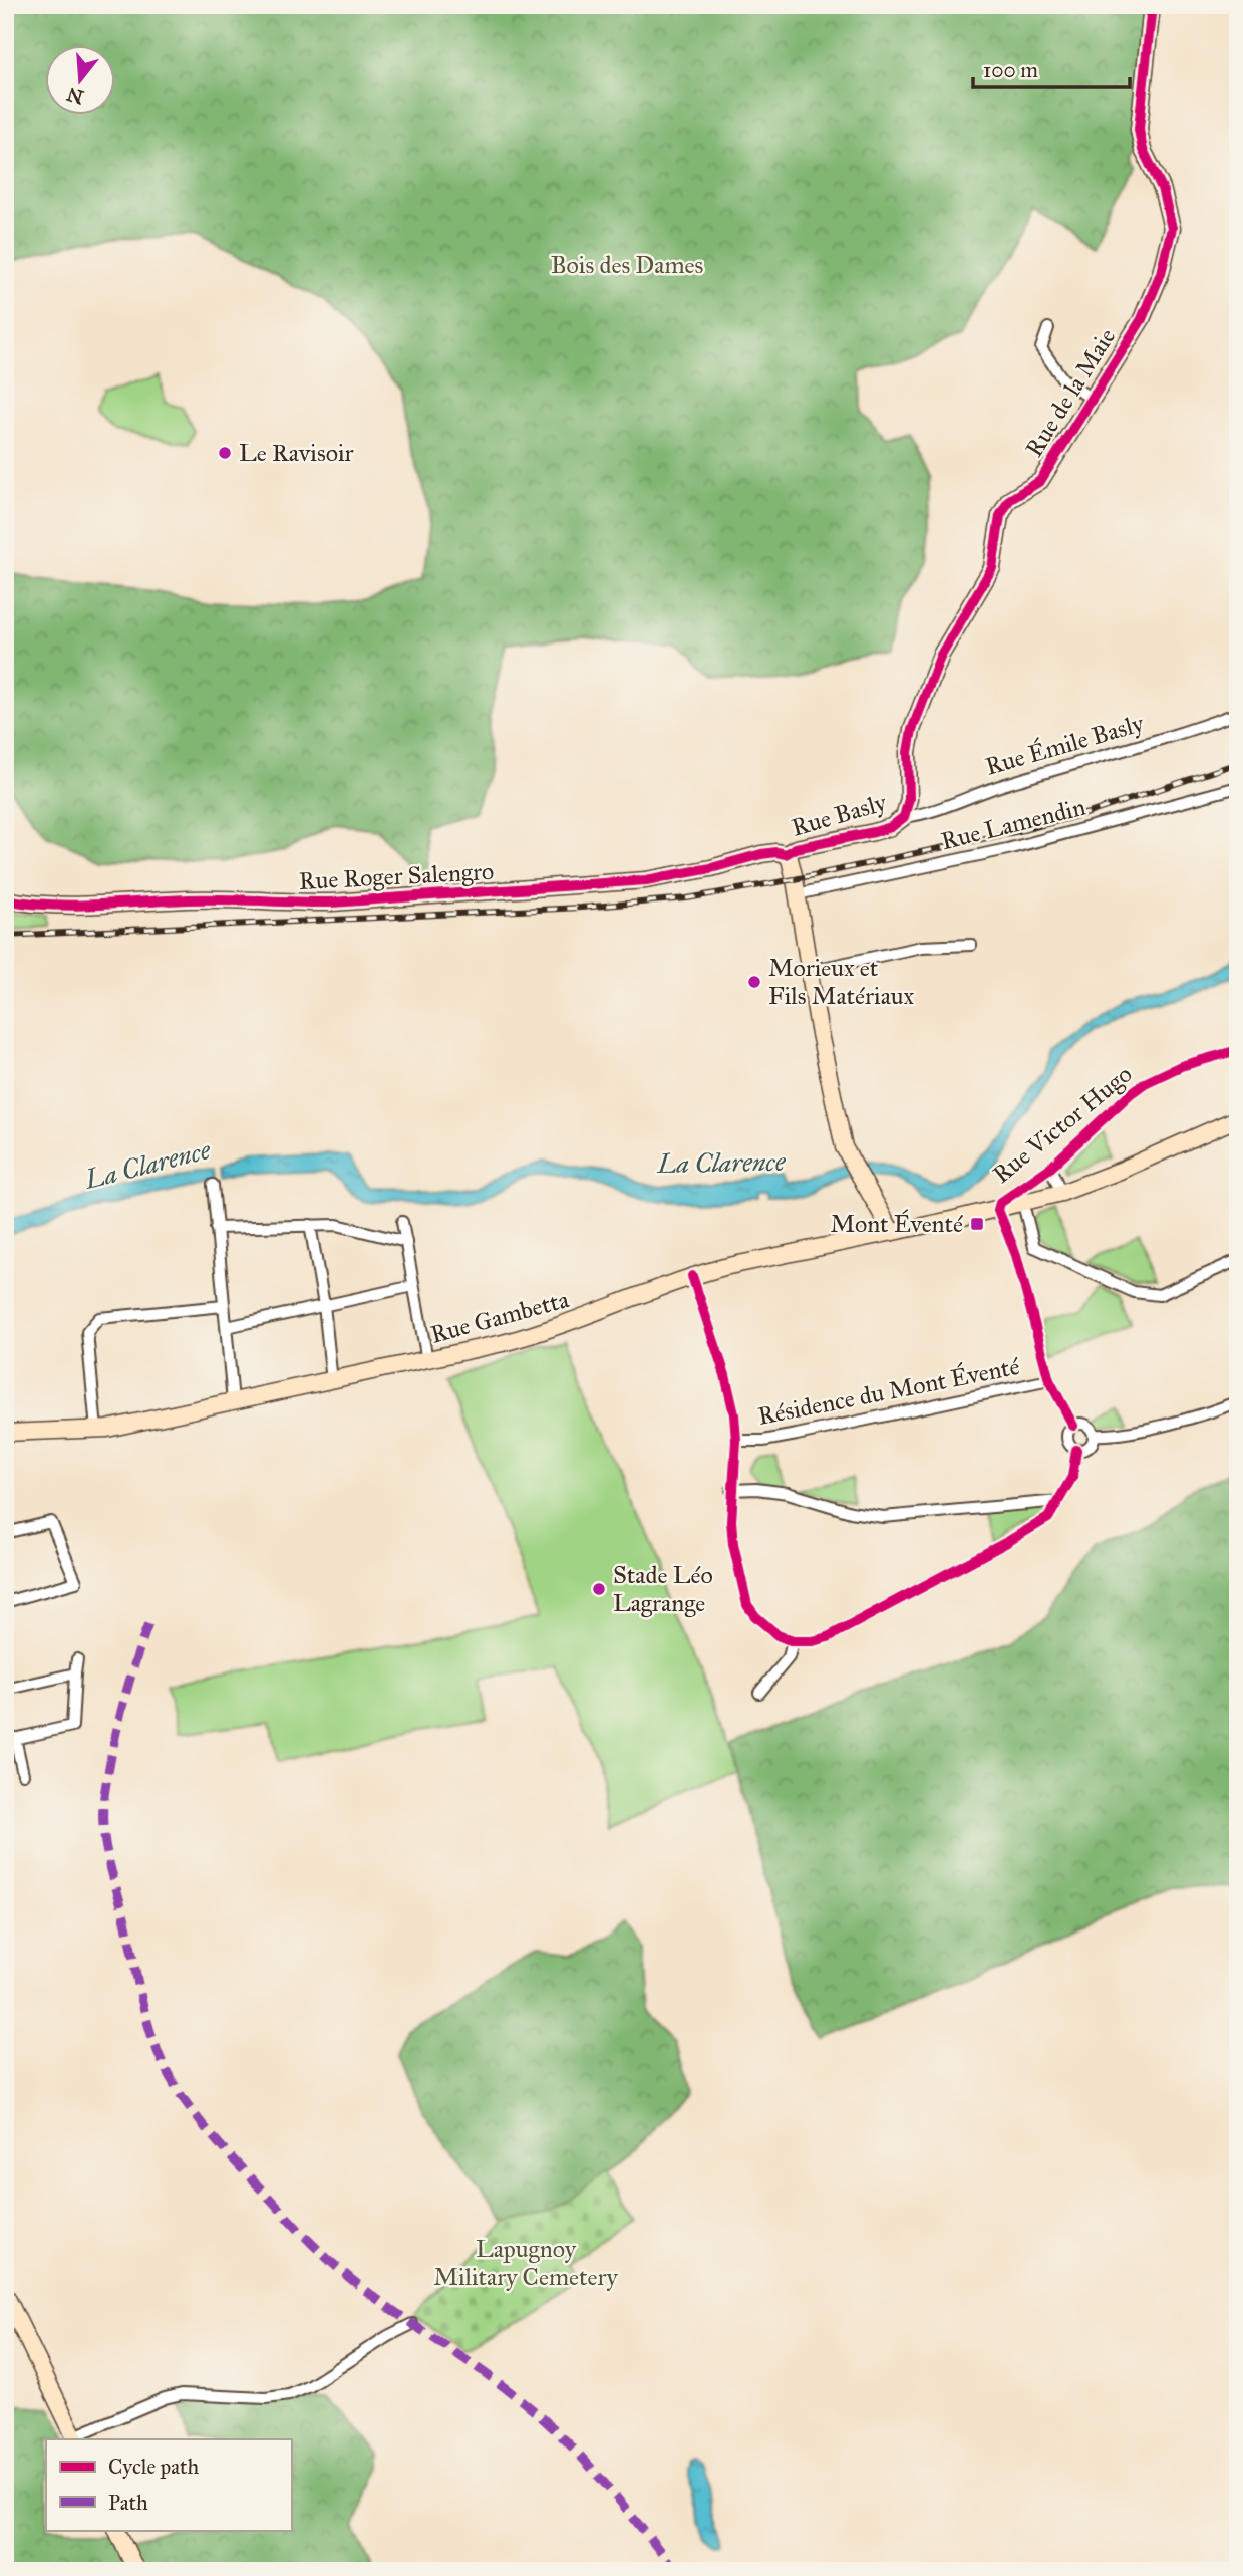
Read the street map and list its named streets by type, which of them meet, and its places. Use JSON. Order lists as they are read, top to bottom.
{
  "streets": {
    "street": [
      "Rue de la Maie",
      "Rue Émile Basly",
      "Rue Basly",
      "Rue Lamendin",
      "Rue Roger Salengro",
      "Rue Victor Hugo",
      "Rue Gambetta",
      "Résidence du Mont Éventé"
    ]
  },
  "crossings": [
    ["Rue de la Maie", "Rue Émile Basly"],
    ["Rue de la Maie", "Rue Basly"],
    ["Rue Émile Basly", "Rue Basly"],
    ["Rue Basly", "Rue Roger Salengro"],
    ["Rue Victor Hugo", "Rue Gambetta"],
    ["Rue Victor Hugo", "Résidence du Mont Éventé"],
    ["Rue Gambetta", "Résidence du Mont Éventé"]
  ],
  "water": ["La Clarence"],
  "parks": ["Bois des Dames", "Lapugnoy Military Cemetery"],
  "places": {
    "other": ["Le Ravisoir", "Morieux et Fils Matériaux", "Stade Léo Lagrange"],
    "transit": ["Mont Éventé"]
  },
  "legend": ["Cycle path", "Path"],
  "scale_bar": "100 m",
  "north": "bottom"
}
